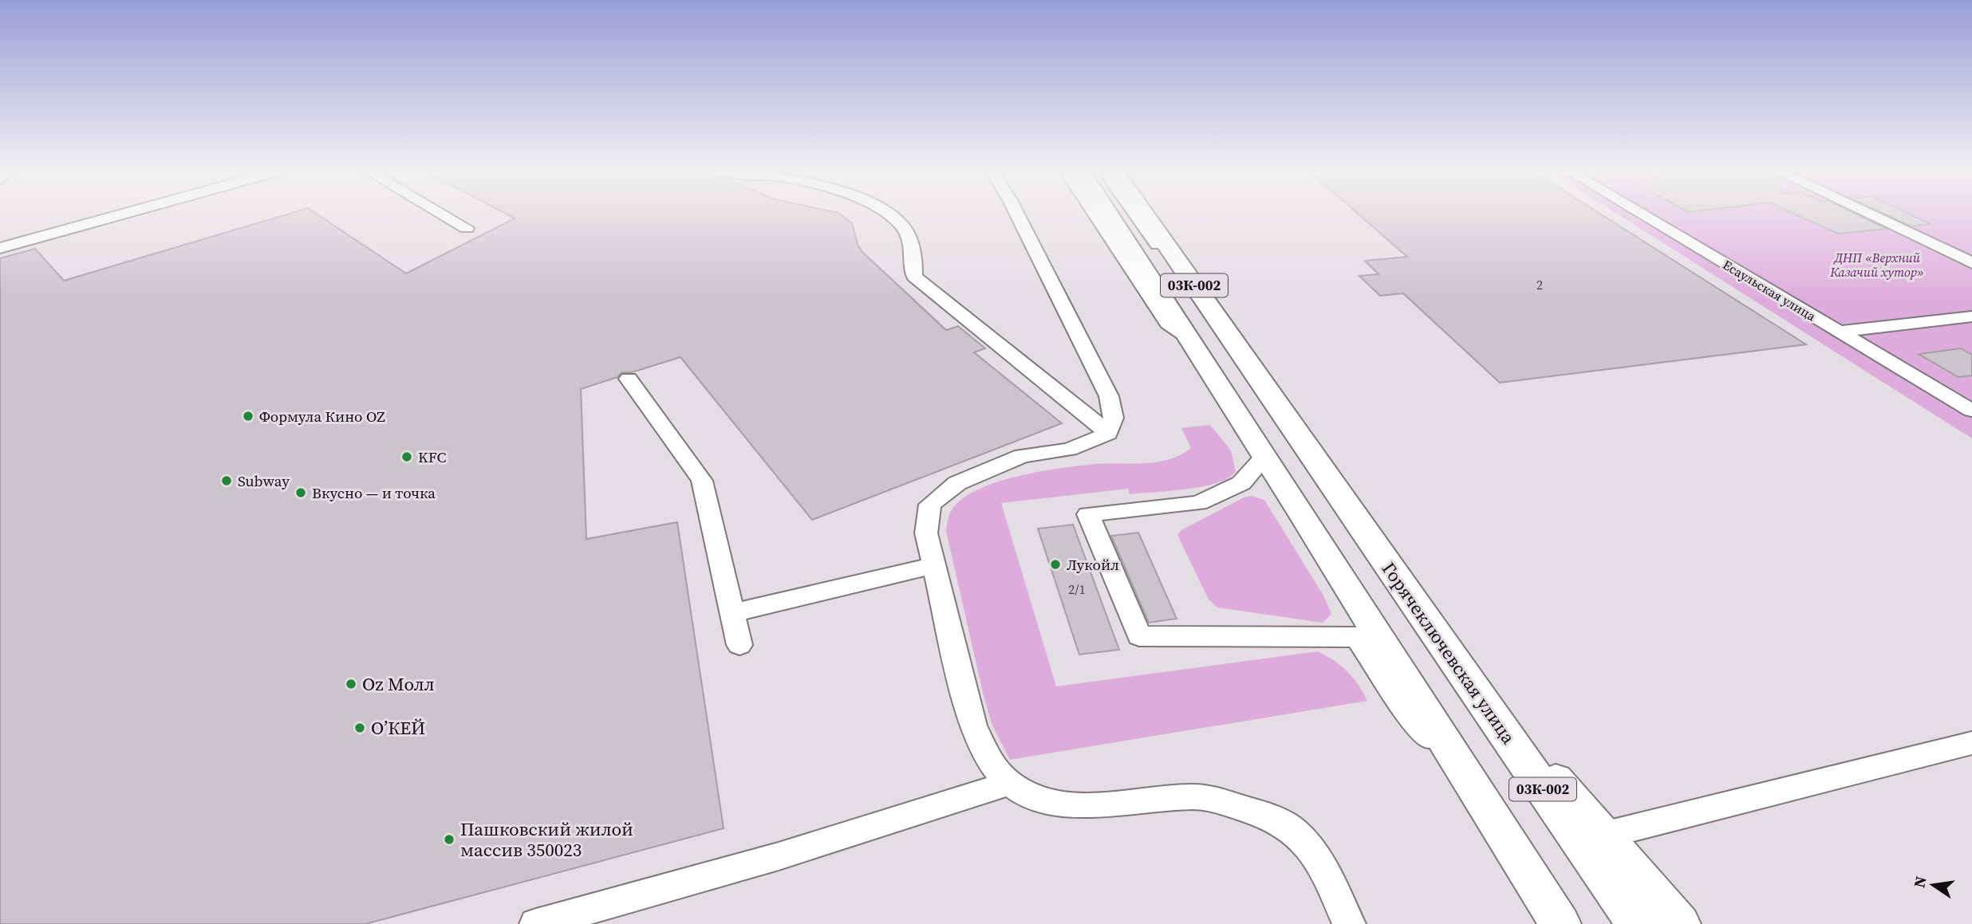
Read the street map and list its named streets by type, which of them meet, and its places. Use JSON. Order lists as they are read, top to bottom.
{
  "streets": {
    "main road": ["03К-002", "Горячеключевская улица"],
    "street": ["Есаульская улица"]
  },
  "crossings": [
    ["03К-002", "Горячеключевская улица"]
  ],
  "parks": ["ДНП «Верхний Казачий хутор»"],
  "places": [
    "Формула Кино OZ",
    "KFC",
    "Subway",
    "Вкусно — и точка",
    "Лукойл",
    "Oz Молл",
    "О’КЕЙ",
    "Пашковский жилой массив 350023"
  ],
  "house_numbers": ["2", "2/1"],
  "north": "left"
}
